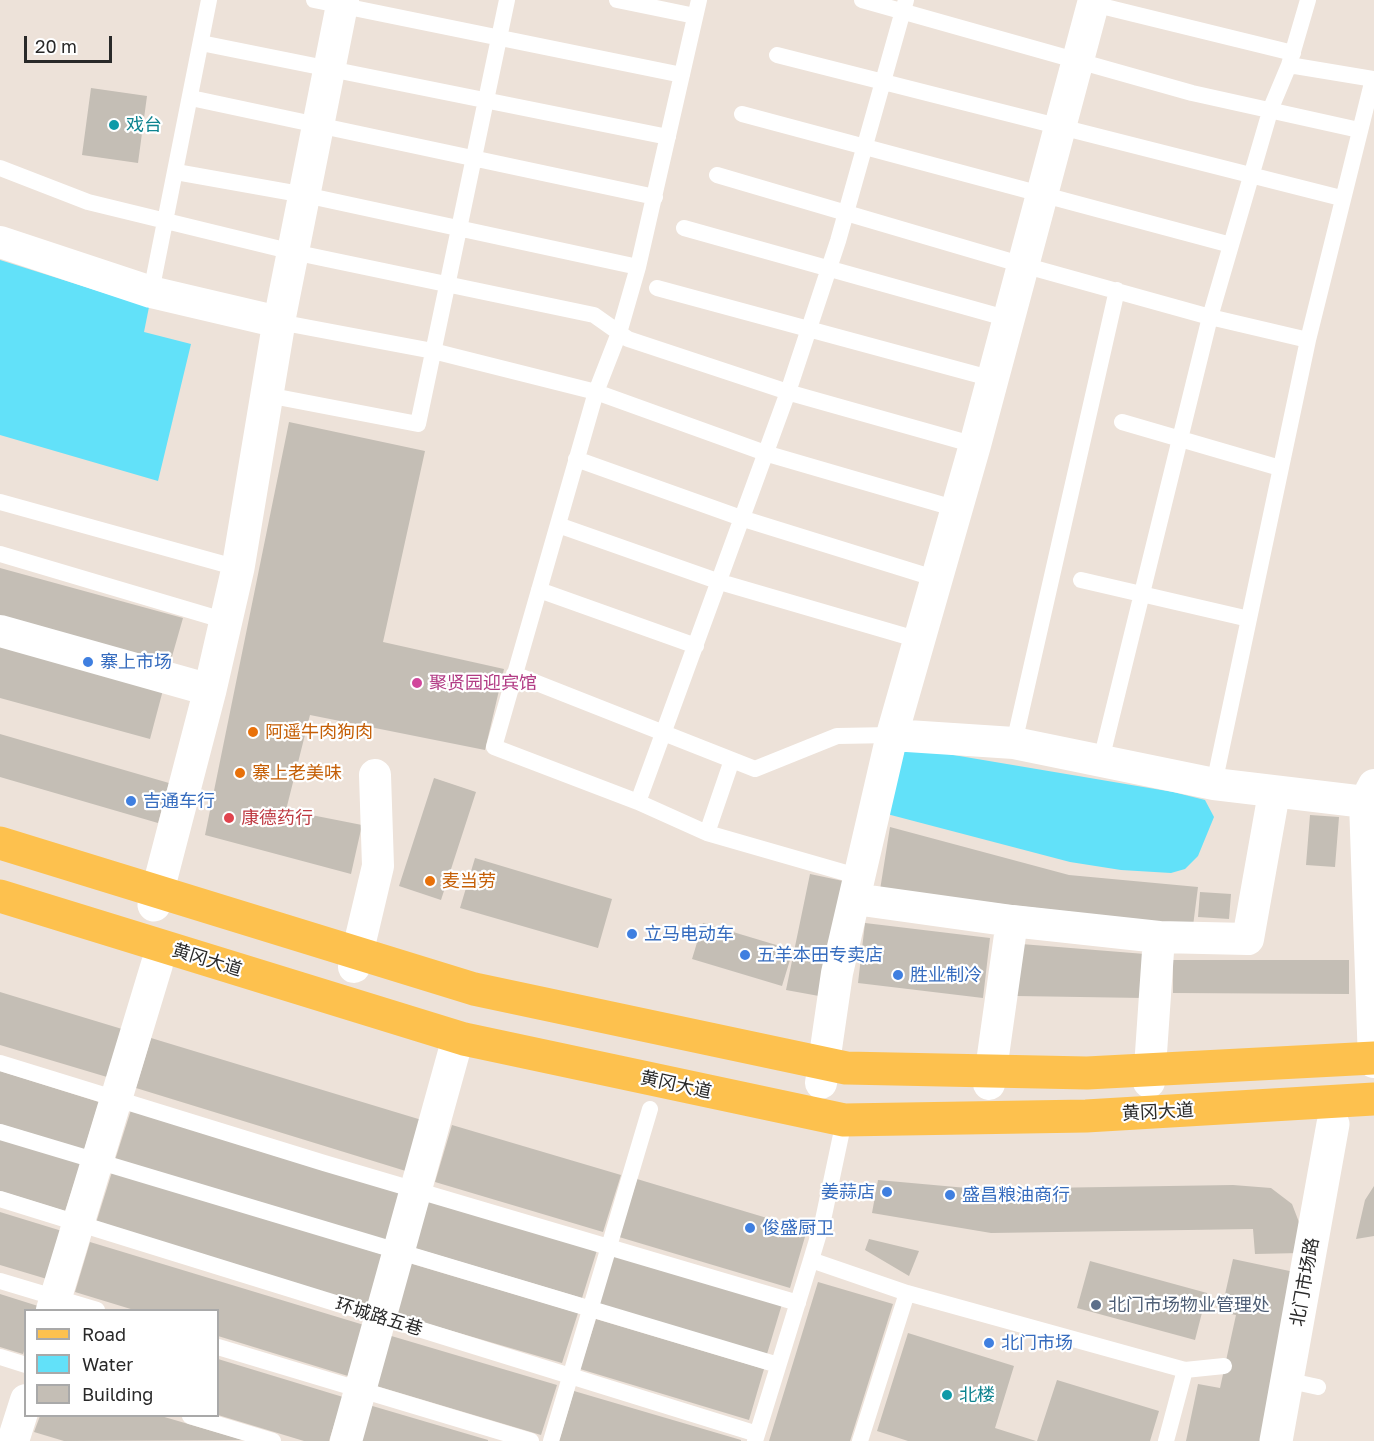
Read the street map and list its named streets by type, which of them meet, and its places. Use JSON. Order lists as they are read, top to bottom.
{
  "streets": {
    "main road": ["黄冈大道"],
    "street": ["北门市场路"],
    "lane": ["环城路五巷"]
  },
  "places": [
    "戏台",
    "寨上市场",
    "聚贤园迎宾馆",
    "阿遥牛肉狗肉",
    "寨上老美味",
    "吉通车行",
    "康德药行",
    "麦当劳",
    "立马电动车",
    "五羊本田专卖店",
    "胜业制冷",
    "姜蒜店",
    "盛昌粮油商行",
    "俊盛厨卫",
    "北门市场物业管理处",
    "北门市场",
    "北楼"
  ],
  "legend": ["Road", "Water", "Building"],
  "scale_bar": "20 m"
}
